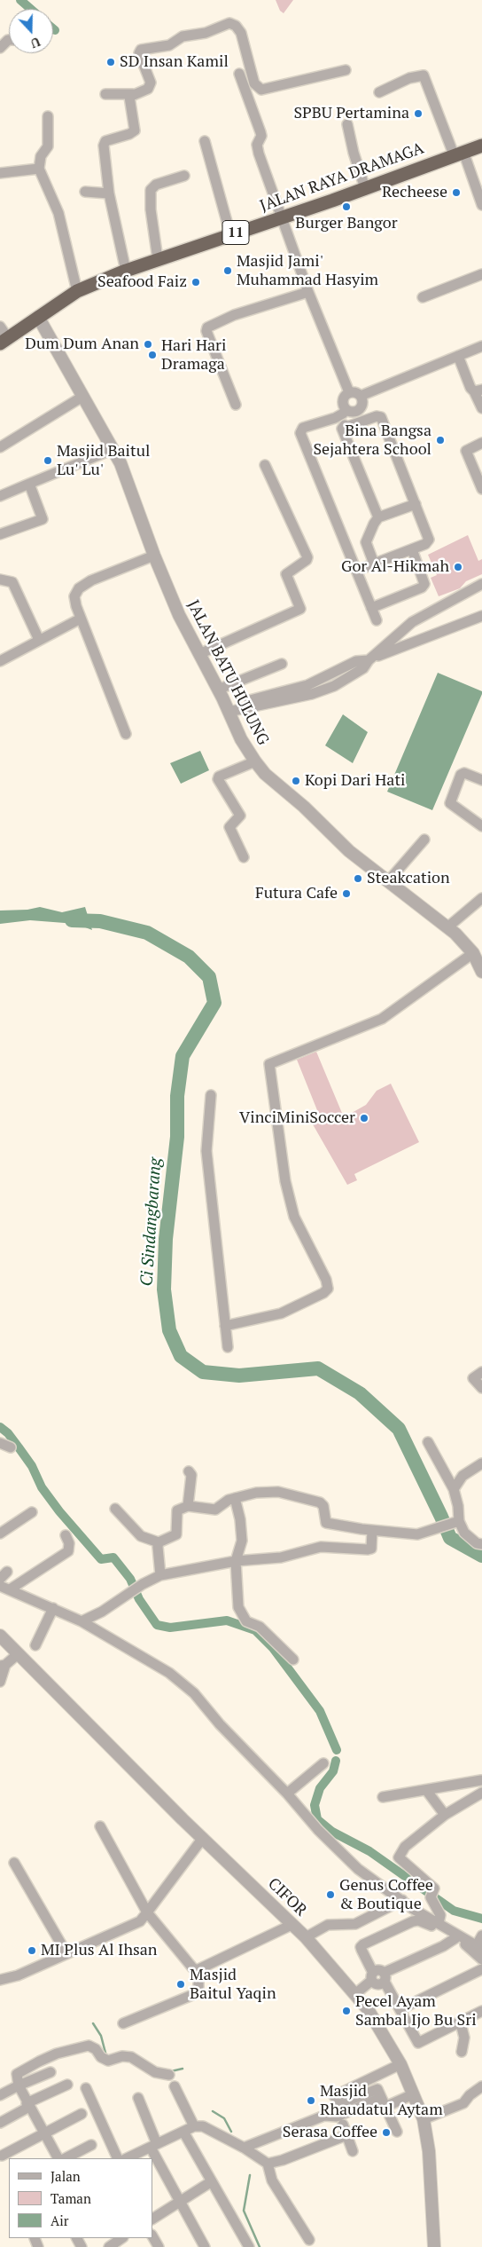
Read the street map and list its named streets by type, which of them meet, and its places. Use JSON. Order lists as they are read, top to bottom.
{
  "streets": {
    "highway": ["JALAN RAYA DRAMAGA", "11"],
    "street": ["JALAN BATU HULUNG", "CIFOR"]
  },
  "crossings": [
    ["JALAN RAYA DRAMAGA", "JALAN BATU HULUNG"]
  ],
  "water": ["Ci Sindangbarang"],
  "places": [
    "SD Insan Kamil",
    "SPBU Pertamina",
    "Recheese",
    "Burger Bangor",
    "Masjid Jami' Muhammad Hasyim",
    "Seafood Faiz",
    "Dum Dum Anan",
    "Hari Hari Dramaga",
    "Bina Bangsa Sejahtera School",
    "Masjid Baitul Lu' Lu'",
    "Gor Al-Hikmah",
    "Kopi Dari Hati",
    "Steakcation",
    "Futura Cafe",
    "VinciMiniSoccer",
    "Genus Coffee & Boutique",
    "MI Plus Al Ihsan",
    "Masjid Baitul Yaqin",
    "Pecel Ayam Sambal Ijo Bu Sri",
    "Masjid Rhaudatul Aytam",
    "Serasa Coffee"
  ],
  "legend": ["Jalan", "Taman", "Air"],
  "north": "bottom"
}
